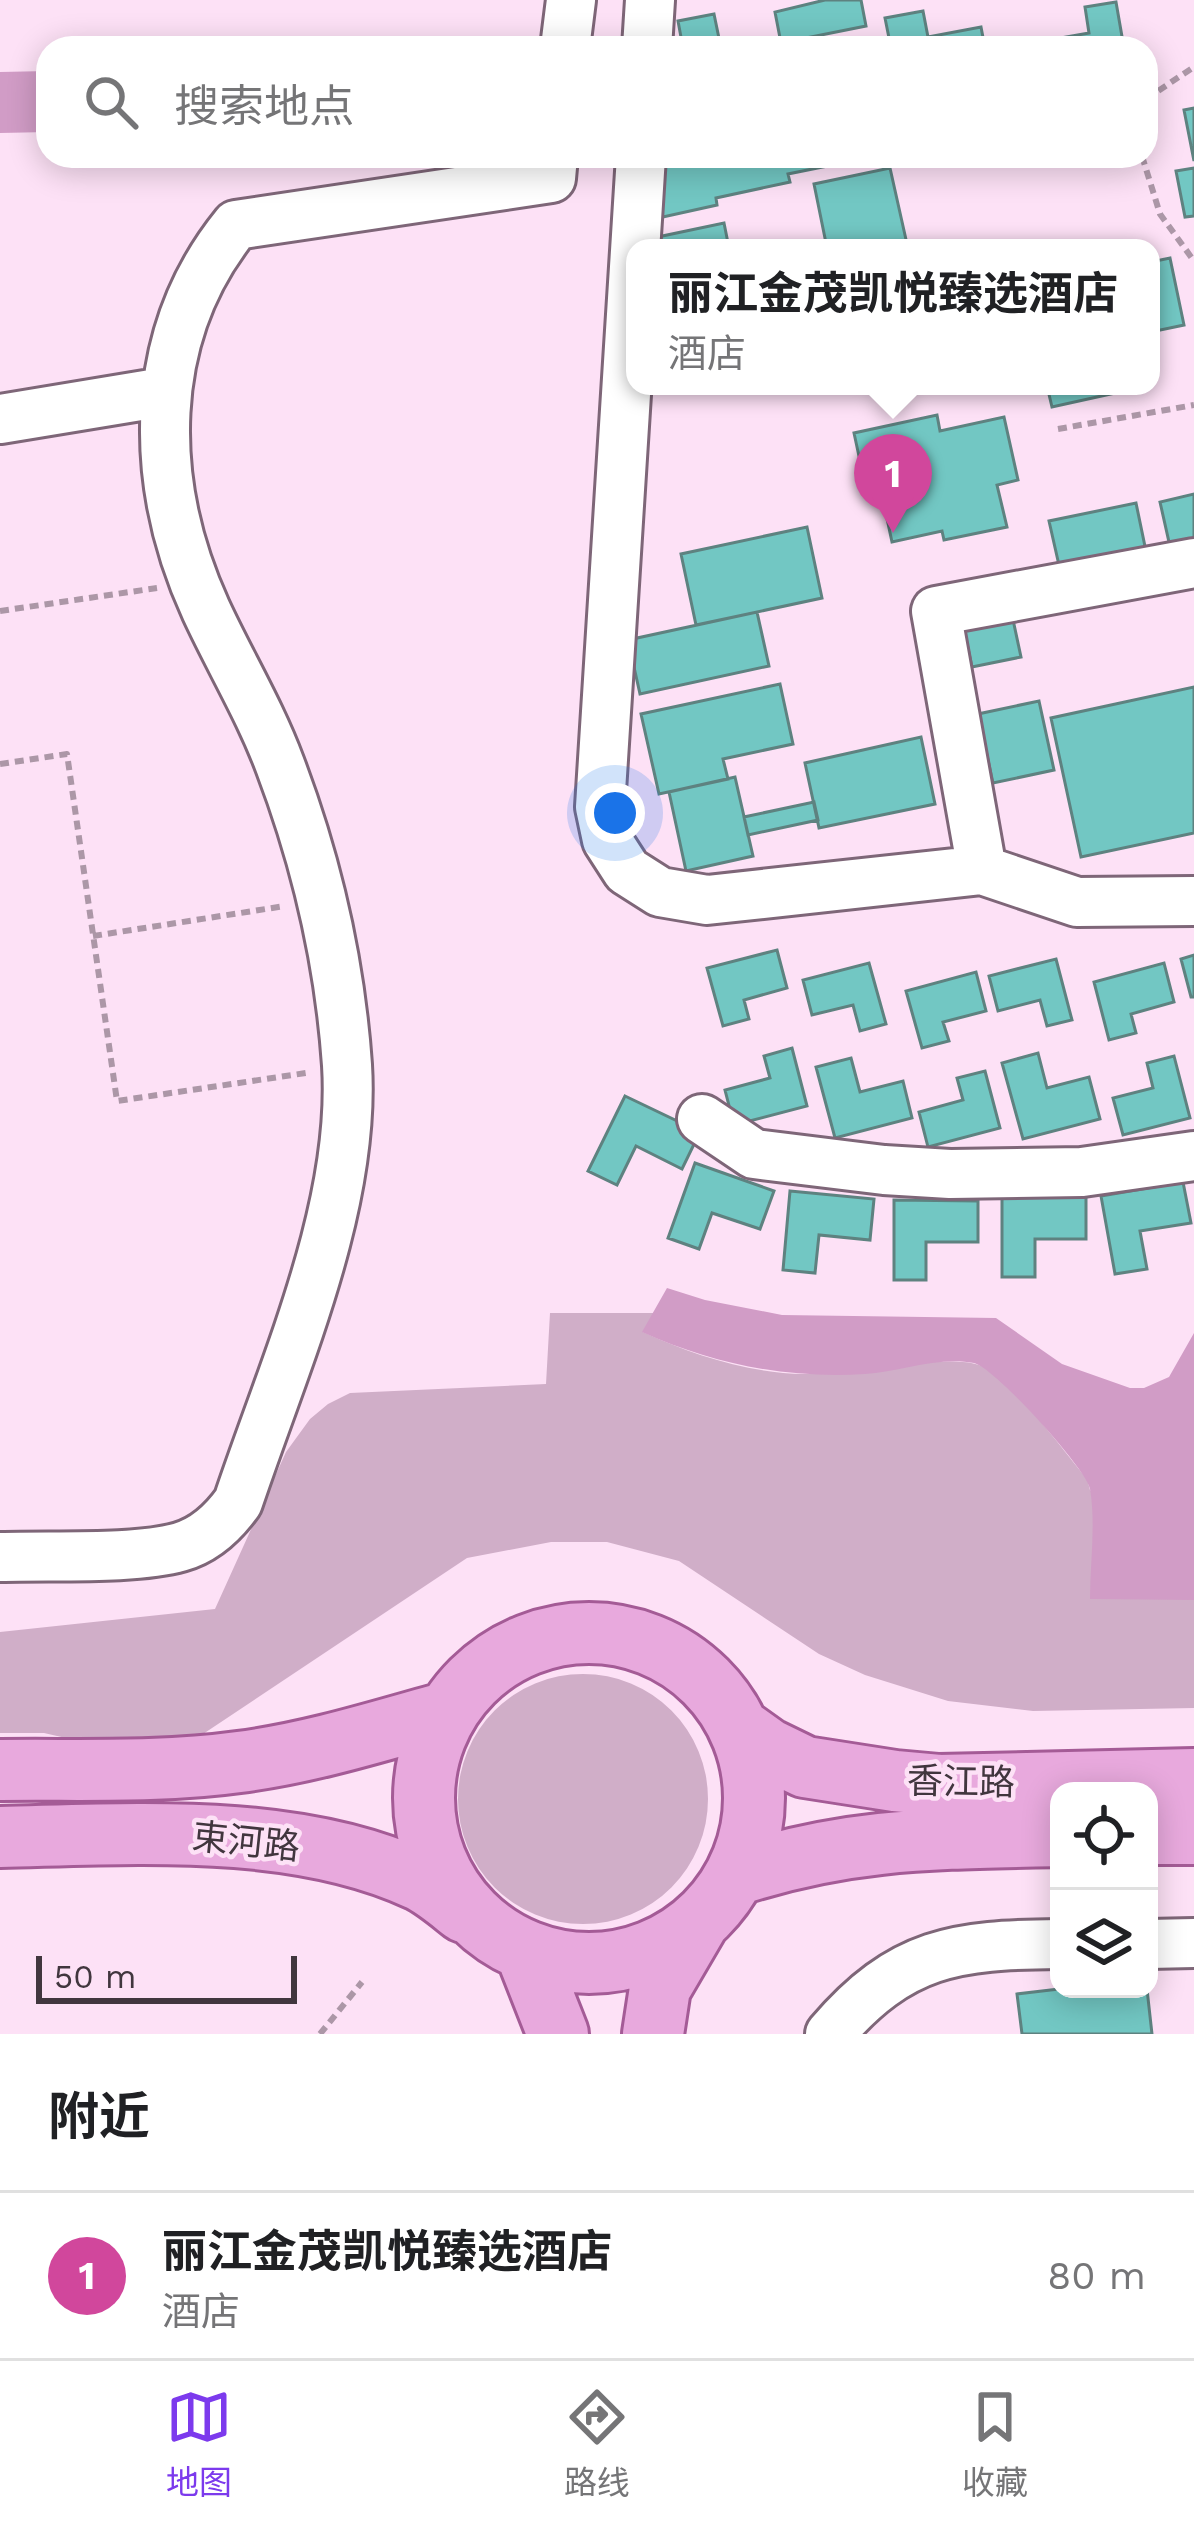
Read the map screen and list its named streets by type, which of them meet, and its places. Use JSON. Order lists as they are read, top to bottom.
{
  "streets": {
    "main road": ["香江路", "束河路"]
  },
  "crossings": [
    ["香江路", "束河路"]
  ],
  "scale_bar": "50 m",
  "page": {
    "search": "搜索地点",
    "popup": ["丽江金茂凯悦臻选酒店", "酒店"],
    "pins": "1",
    "scale": "50 m",
    "heading": "附近",
    "list": [
      {
        "mark": "1",
        "name": "丽江金茂凯悦臻选酒店",
        "note": "酒店",
        "value": "80 m"
      }
    ],
    "nav": ["地图", "路线", "收藏"]
  }
}
